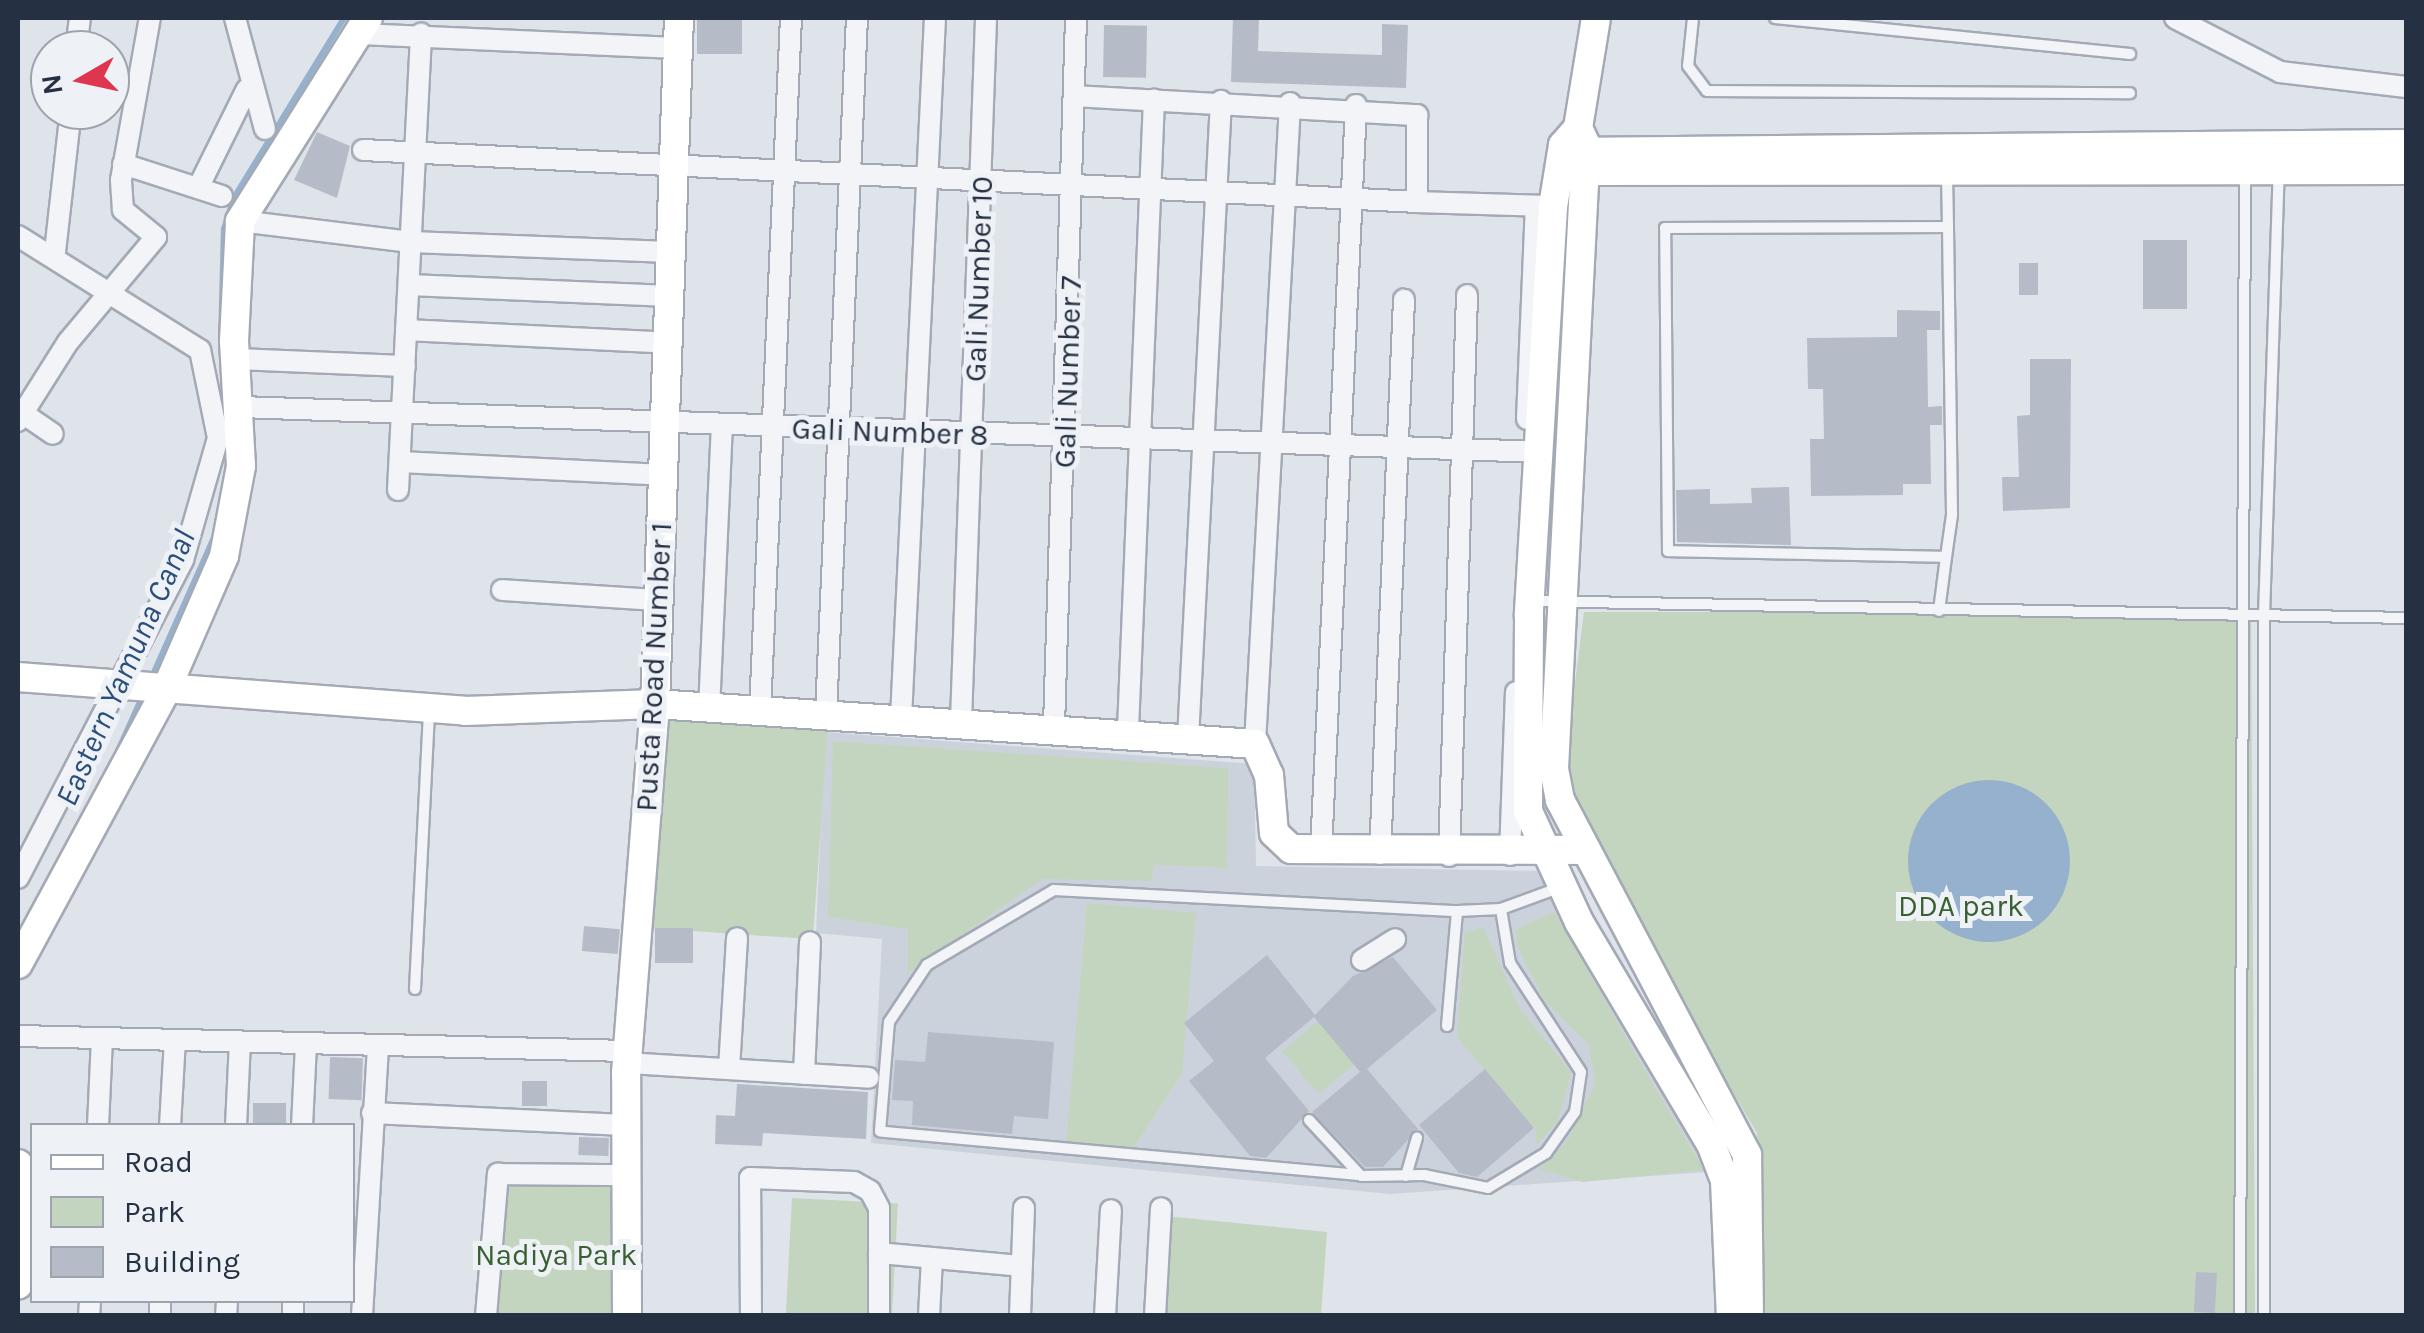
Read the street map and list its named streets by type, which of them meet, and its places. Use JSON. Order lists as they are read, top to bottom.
{
  "streets": {
    "street": [
      "Gali Number 10",
      "Gali Number 7",
      "Gali Number 8",
      "Pusta Road Number 1"
    ]
  },
  "crossings": [
    ["Gali Number 10", "Gali Number 8"],
    ["Gali Number 7", "Gali Number 8"],
    ["Gali Number 8", "Pusta Road Number 1"]
  ],
  "water": ["Eastern Yamuna Canal"],
  "parks": ["DDA park", "Nadiya Park"],
  "legend": ["Road", "Park", "Building"],
  "north": "left"
}
